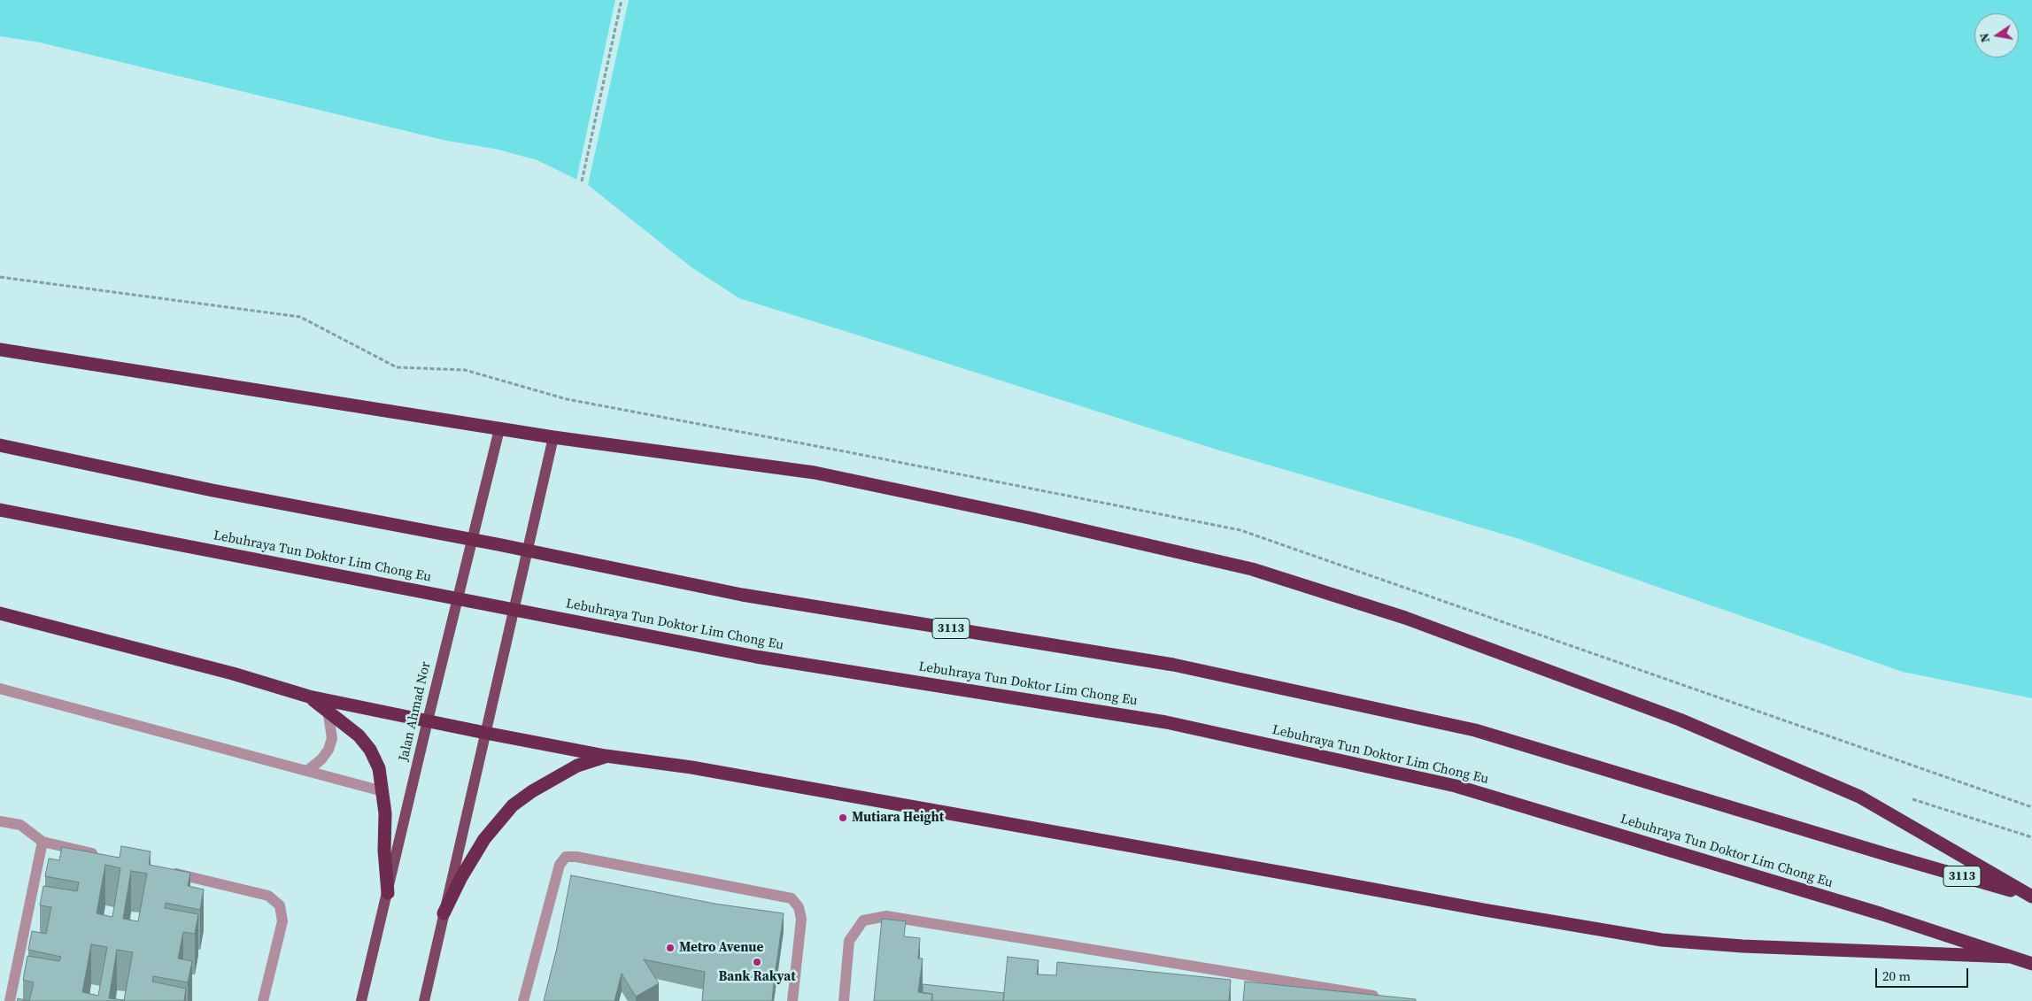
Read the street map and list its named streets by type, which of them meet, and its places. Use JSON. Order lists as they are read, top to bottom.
{
  "streets": {
    "highway": ["Lebuhraya Tun Doktor Lim Chong Eu", "3113"],
    "main road": ["Jalan Ahmad Nor"]
  },
  "places": ["Mutiara Height", "Metro Avenue", "Bank Rakyat"],
  "scale_bar": "20 m",
  "north": "left"
}
